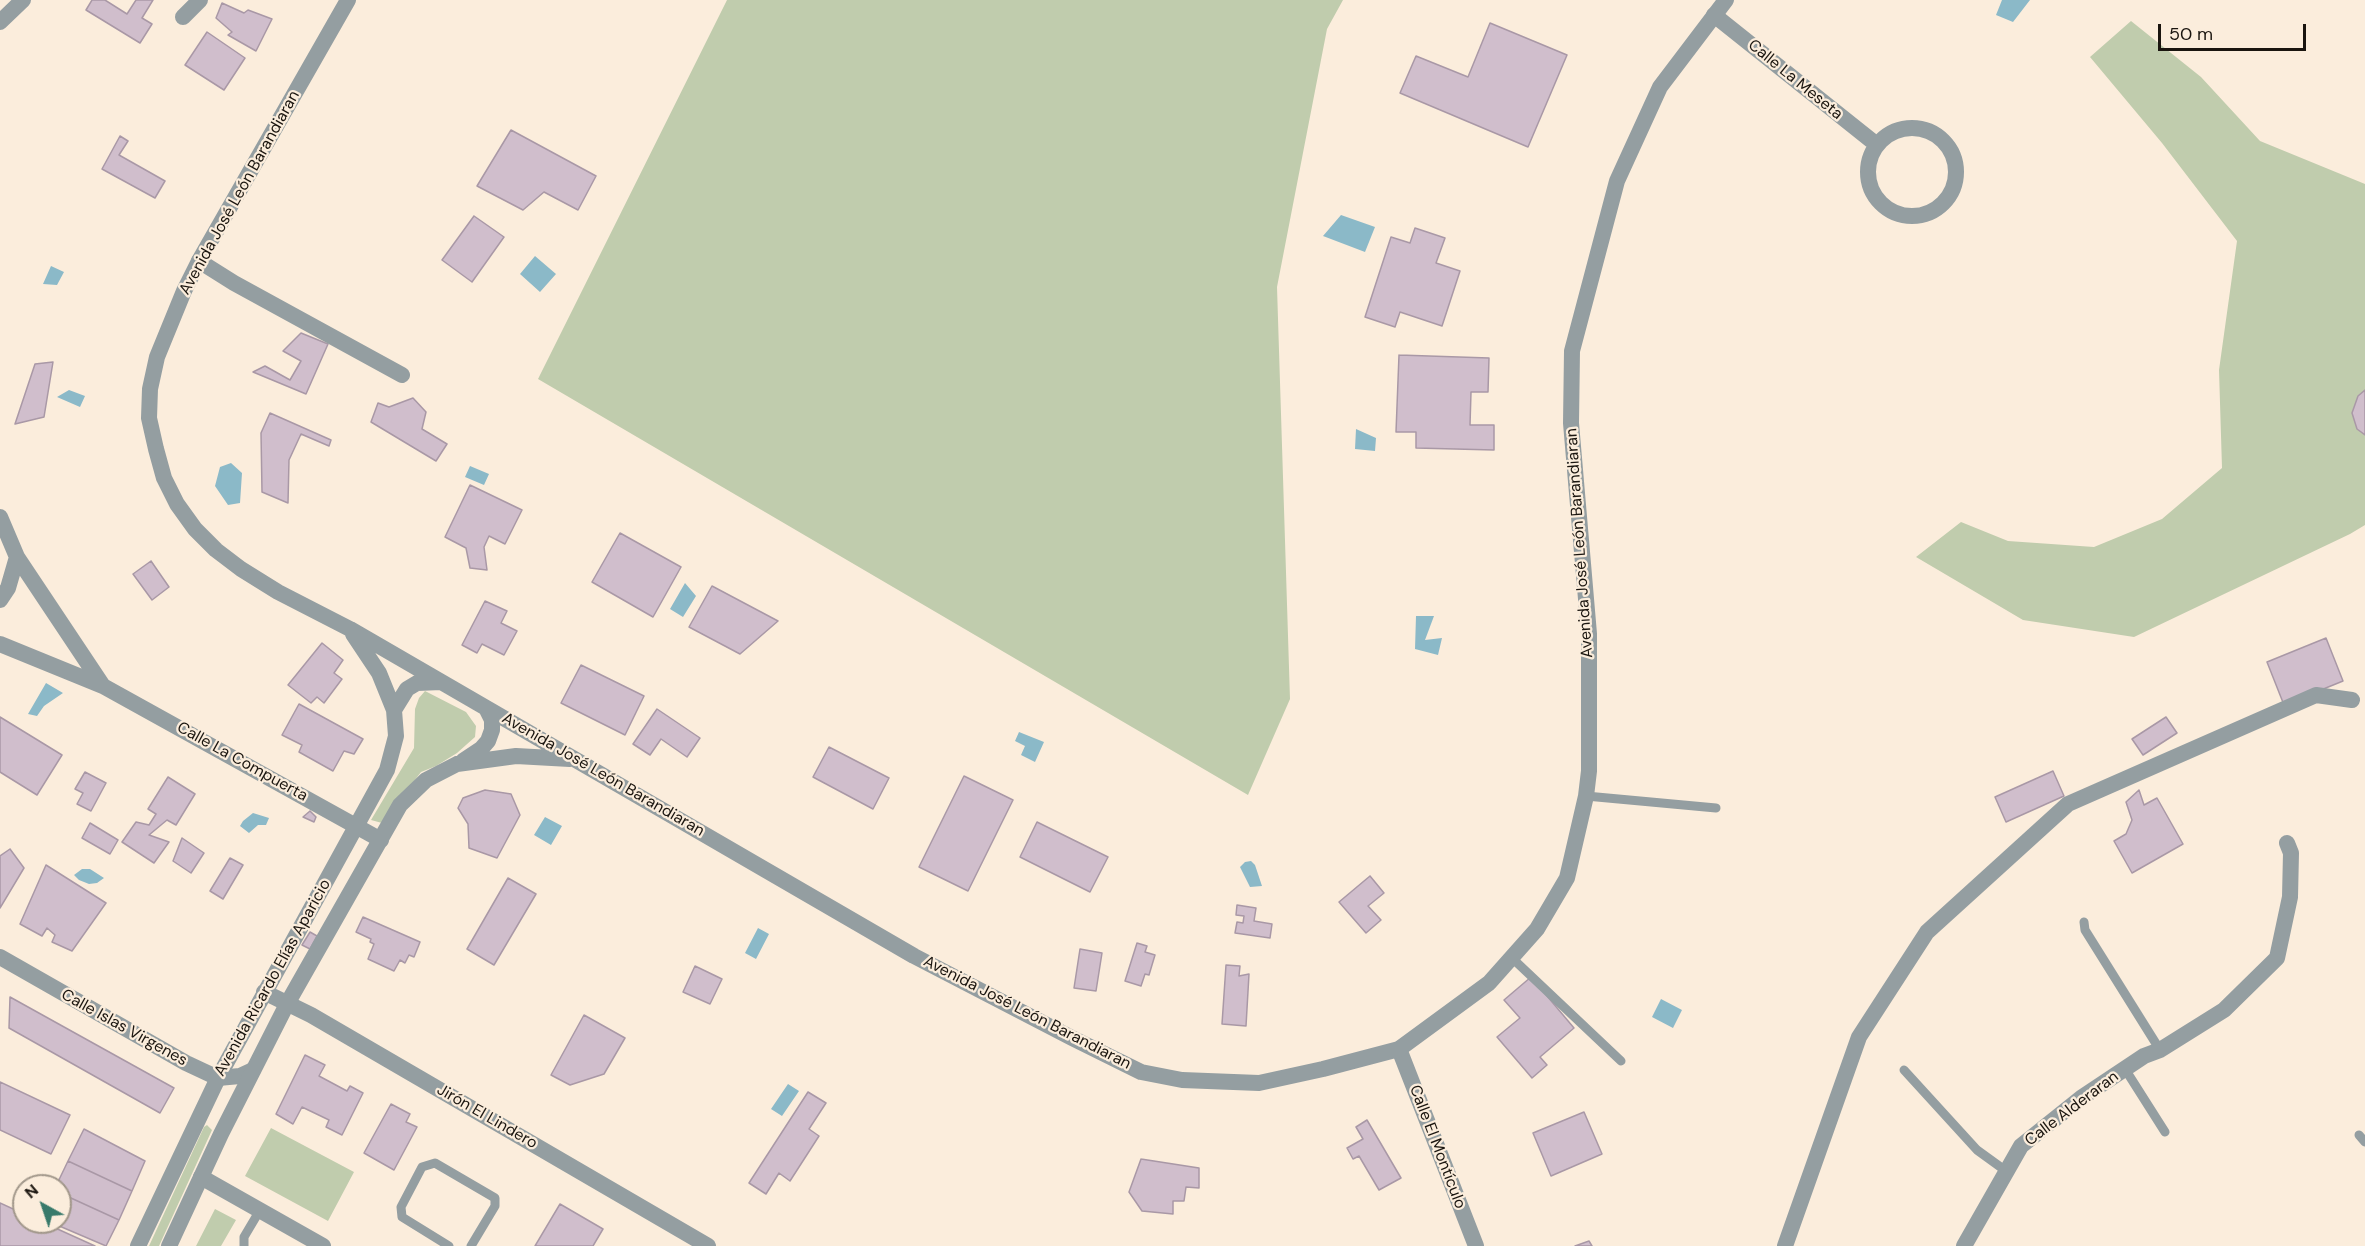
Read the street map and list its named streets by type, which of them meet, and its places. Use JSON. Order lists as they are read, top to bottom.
{
  "streets": {
    "street": [
      "Calle La Meseta",
      "Avenida José León Barandiaran",
      "Calle La Compuerta",
      "Avenida Ricardo Elías Aparicio",
      "Calle Islas Virgenes",
      "Calle Alderaran",
      "Jirón El Lindero",
      "Calle El Montículo"
    ]
  },
  "crossings": [
    ["Calle La Meseta", "Avenida José León Barandiaran"],
    ["Avenida José León Barandiaran", "Avenida Ricardo Elías Aparicio"],
    ["Avenida José León Barandiaran", "Calle El Montículo"],
    ["Calle La Compuerta", "Avenida Ricardo Elías Aparicio"],
    ["Avenida Ricardo Elías Aparicio", "Calle Islas Virgenes"],
    ["Avenida Ricardo Elías Aparicio", "Jirón El Lindero"]
  ],
  "scale_bar": "50 m",
  "north": "top left"
}
